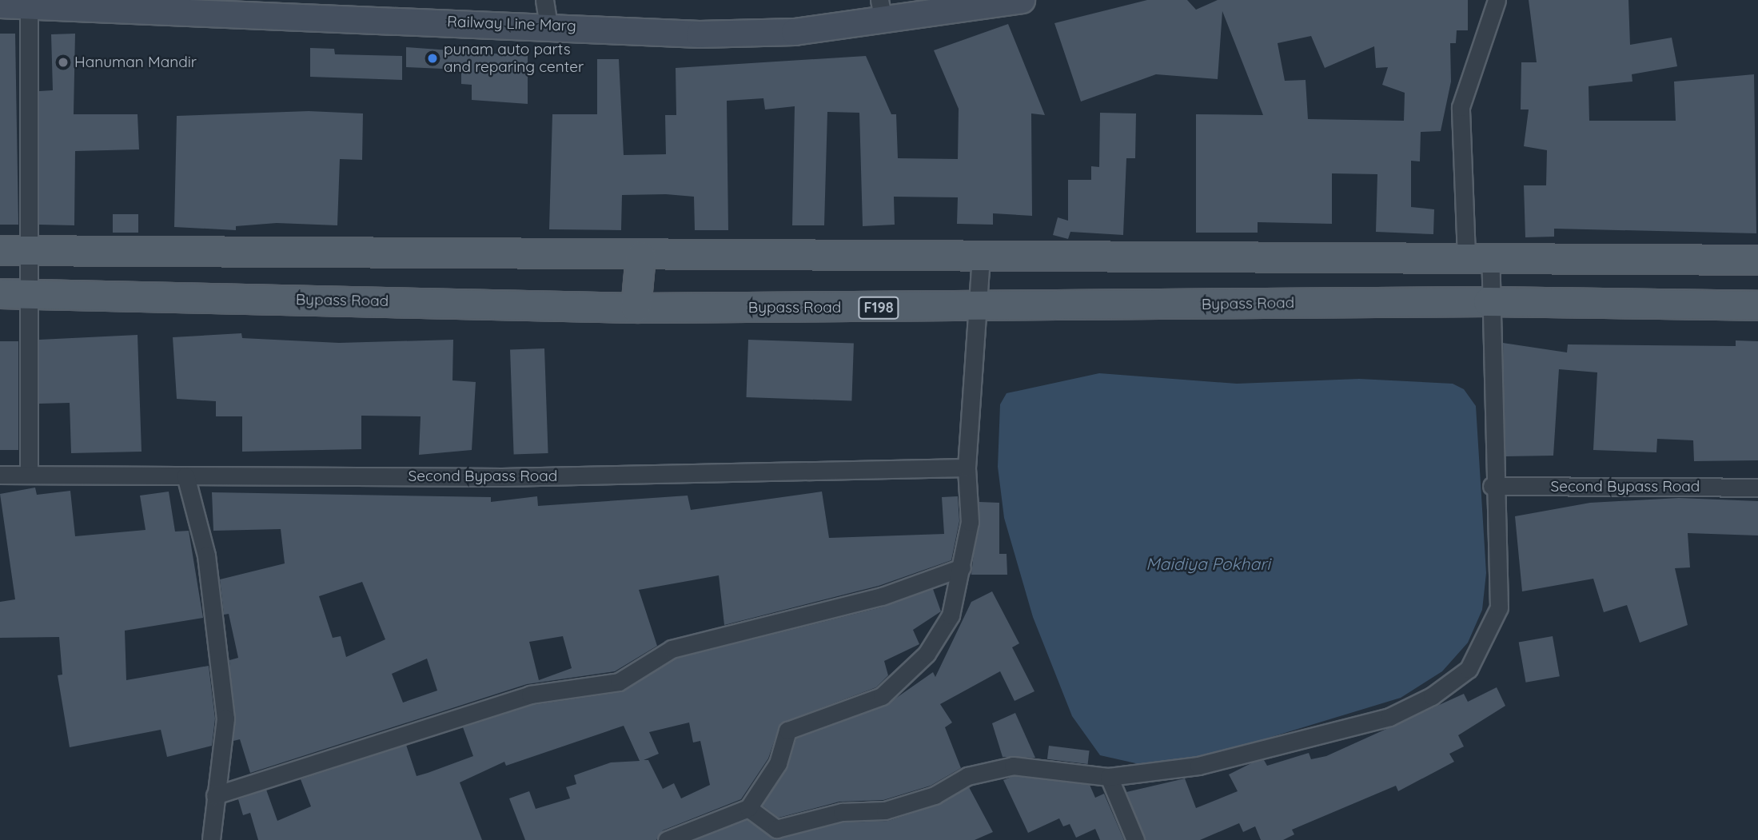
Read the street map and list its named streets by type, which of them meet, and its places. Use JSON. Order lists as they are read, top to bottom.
{
  "streets": {
    "main road": ["Railway Line Marg", "Bypass Road", "F198"],
    "street": ["Second Bypass Road"]
  },
  "water": ["Maidiya Pokhari"],
  "places": ["punam auto parts and reparing center", "Hanuman Mandir"]
}
